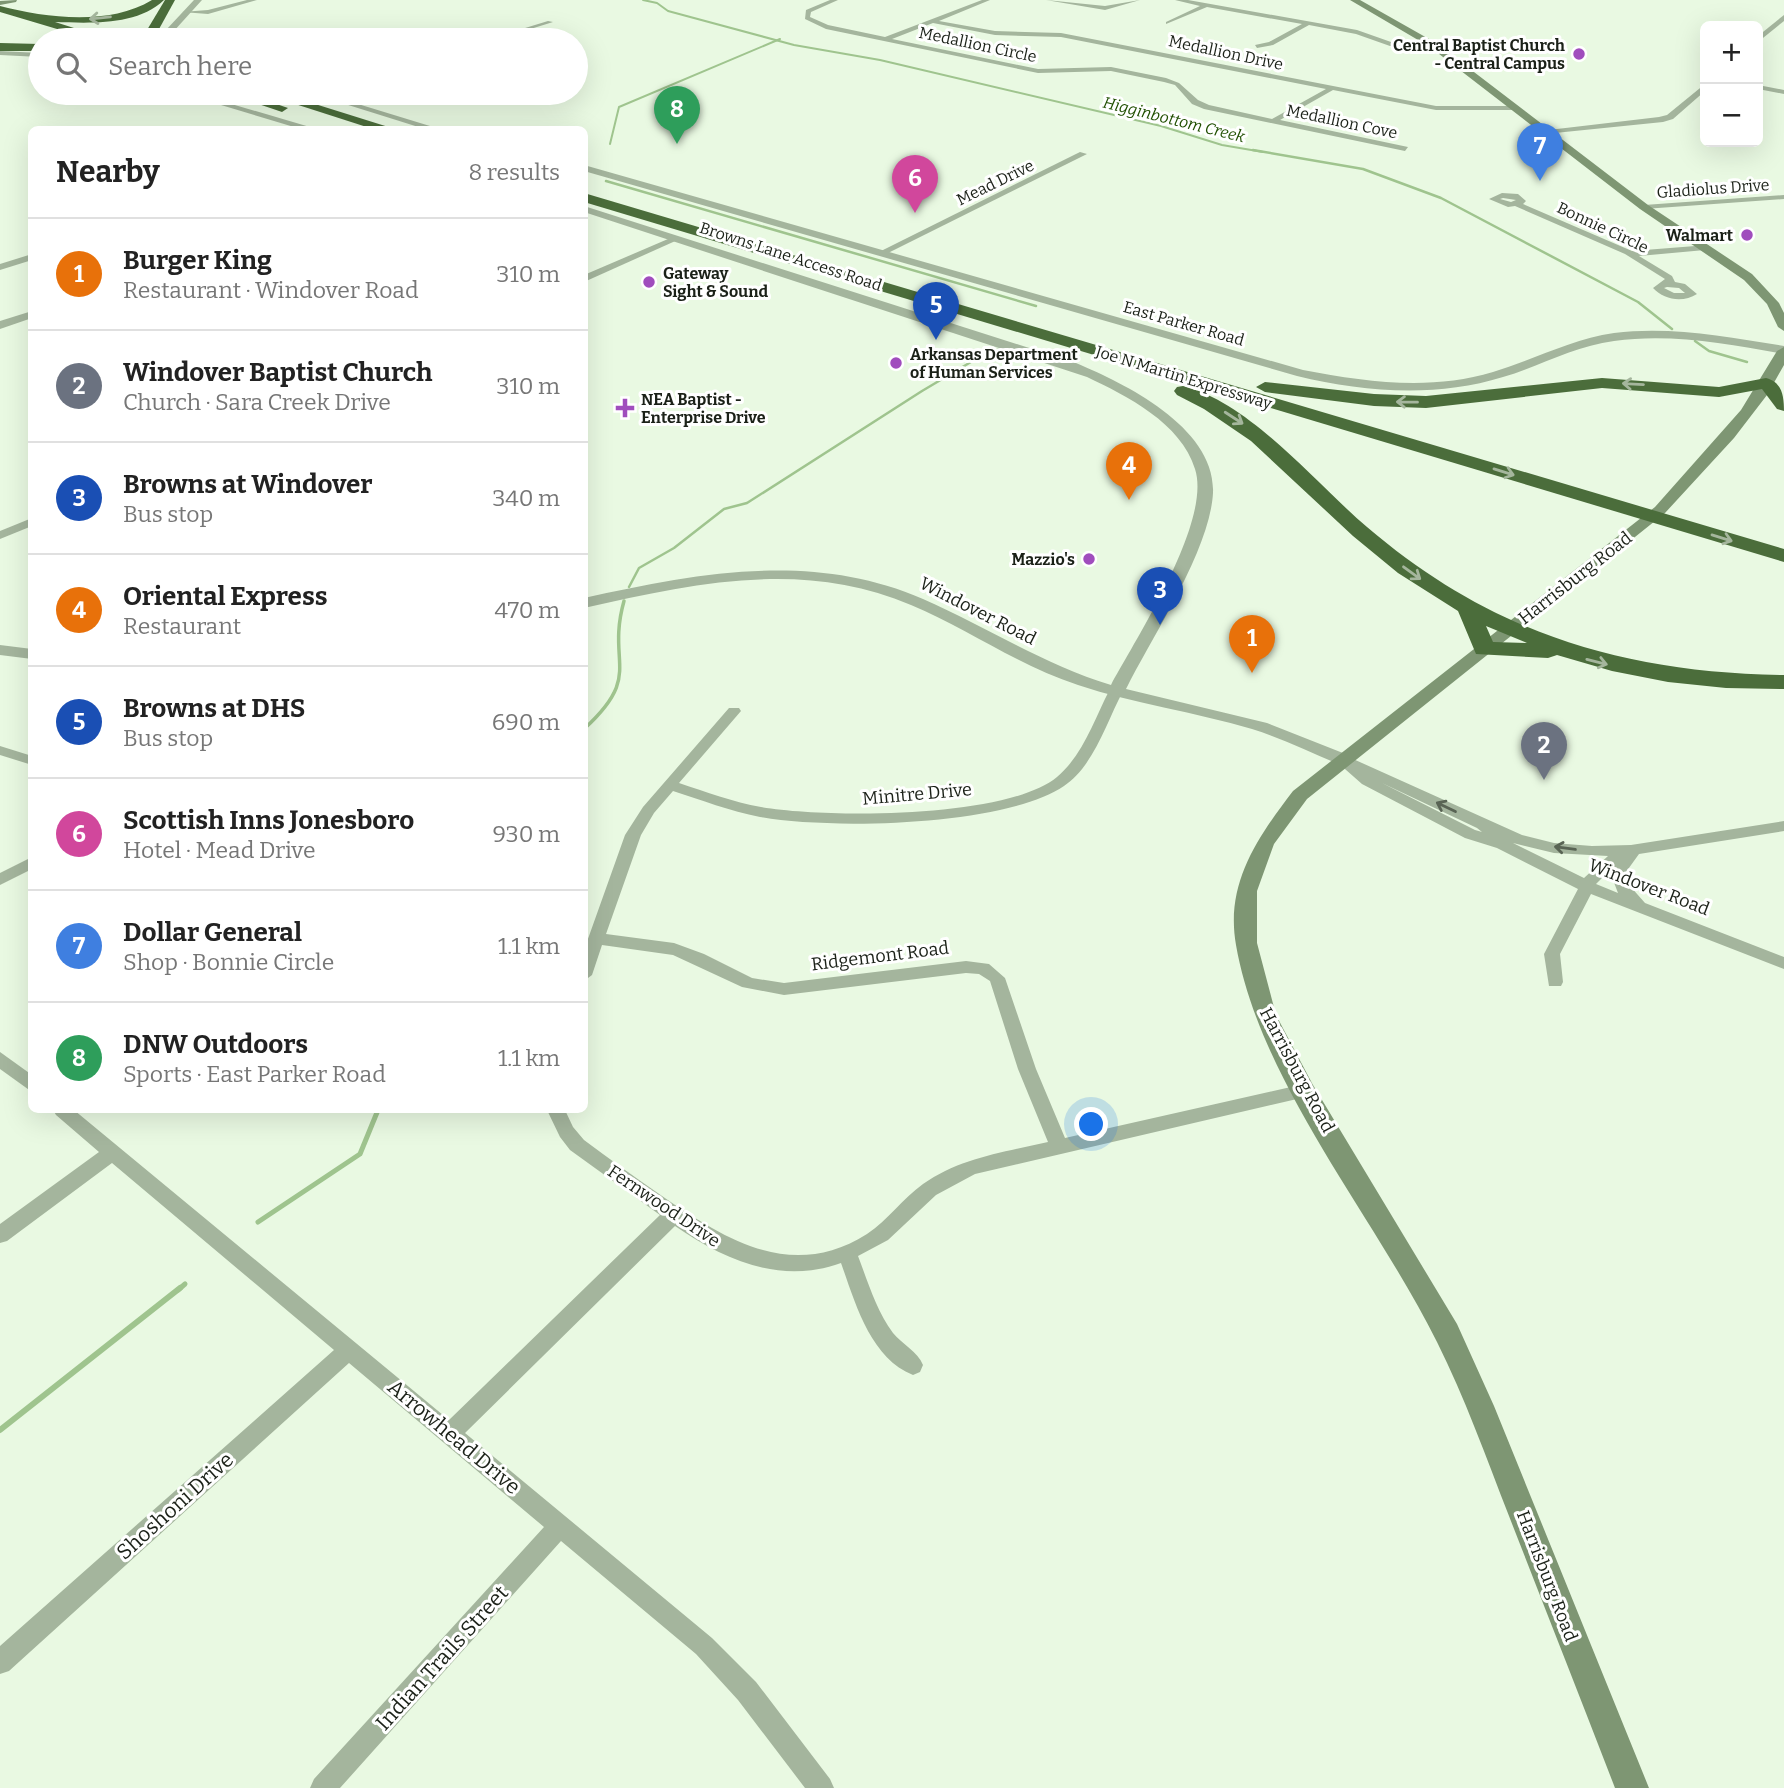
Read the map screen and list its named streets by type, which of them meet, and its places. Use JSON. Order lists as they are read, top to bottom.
{
  "streets": {
    "highway": ["Joe N Martin Expressway"],
    "main road": ["Harrisburg Road"],
    "street": [
      "Medallion Circle",
      "Medallion Drive",
      "Medallion Cove",
      "Mead Drive",
      "Gladiolus Drive",
      "Bonnie Circle",
      "Browns Lane Access Road",
      "East Parker Road",
      "Windover Road",
      "Minitre Drive",
      "Ridgemont Road",
      "Fernwood Drive",
      "Arrowhead Drive",
      "Shoshoni Drive",
      "Indian Trails Street"
    ]
  },
  "crossings": [
    ["Medallion Circle", "Medallion Cove"],
    ["Mead Drive", "East Parker Road"],
    ["Browns Lane Access Road", "Windover Road"],
    ["Browns Lane Access Road", "Minitre Drive"],
    ["East Parker Road", "Harrisburg Road"],
    ["Harrisburg Road", "Windover Road"],
    ["Harrisburg Road", "Fernwood Drive"],
    ["Windover Road", "Minitre Drive"],
    ["Ridgemont Road", "Fernwood Drive"],
    ["Arrowhead Drive", "Shoshoni Drive"],
    ["Arrowhead Drive", "Indian Trails Street"]
  ],
  "water": ["Higginbottom Creek"],
  "places": {
    "other": [
      "Central Baptist Church - Central Campus",
      "Walmart",
      "Gateway Sight & Sound",
      "Arkansas Department of Human Services",
      "Mazzio's"
    ],
    "health": ["NEA Baptist - Enterprise Drive"]
  },
  "page": {
    "map_buttons": ["+", "−"],
    "search": "Search here",
    "pins": [
      "8",
      "7",
      "6",
      "5",
      "4",
      "3",
      "1",
      "2"
    ],
    "heading": ["Nearby", "8 results"],
    "list": [
      {
        "mark": "1",
        "name": "Burger King",
        "note": "Restaurant · Windover Road",
        "value": "310 m"
      },
      {
        "mark": "2",
        "name": "Windover Baptist Church",
        "note": "Church · Sara Creek Drive",
        "value": "310 m"
      },
      {
        "mark": "3",
        "name": "Browns at Windover",
        "note": "Bus stop",
        "value": "340 m"
      },
      {
        "mark": "4",
        "name": "Oriental Express",
        "note": "Restaurant",
        "value": "470 m"
      },
      {
        "mark": "5",
        "name": "Browns at DHS",
        "note": "Bus stop",
        "value": "690 m"
      },
      {
        "mark": "6",
        "name": "Scottish Inns Jonesboro",
        "note": "Hotel · Mead Drive",
        "value": "930 m"
      },
      {
        "mark": "7",
        "name": "Dollar General",
        "note": "Shop · Bonnie Circle",
        "value": "1.1 km"
      },
      {
        "mark": "8",
        "name": "DNW Outdoors",
        "note": "Sports · East Parker Road",
        "value": "1.1 km"
      }
    ]
  }
}
